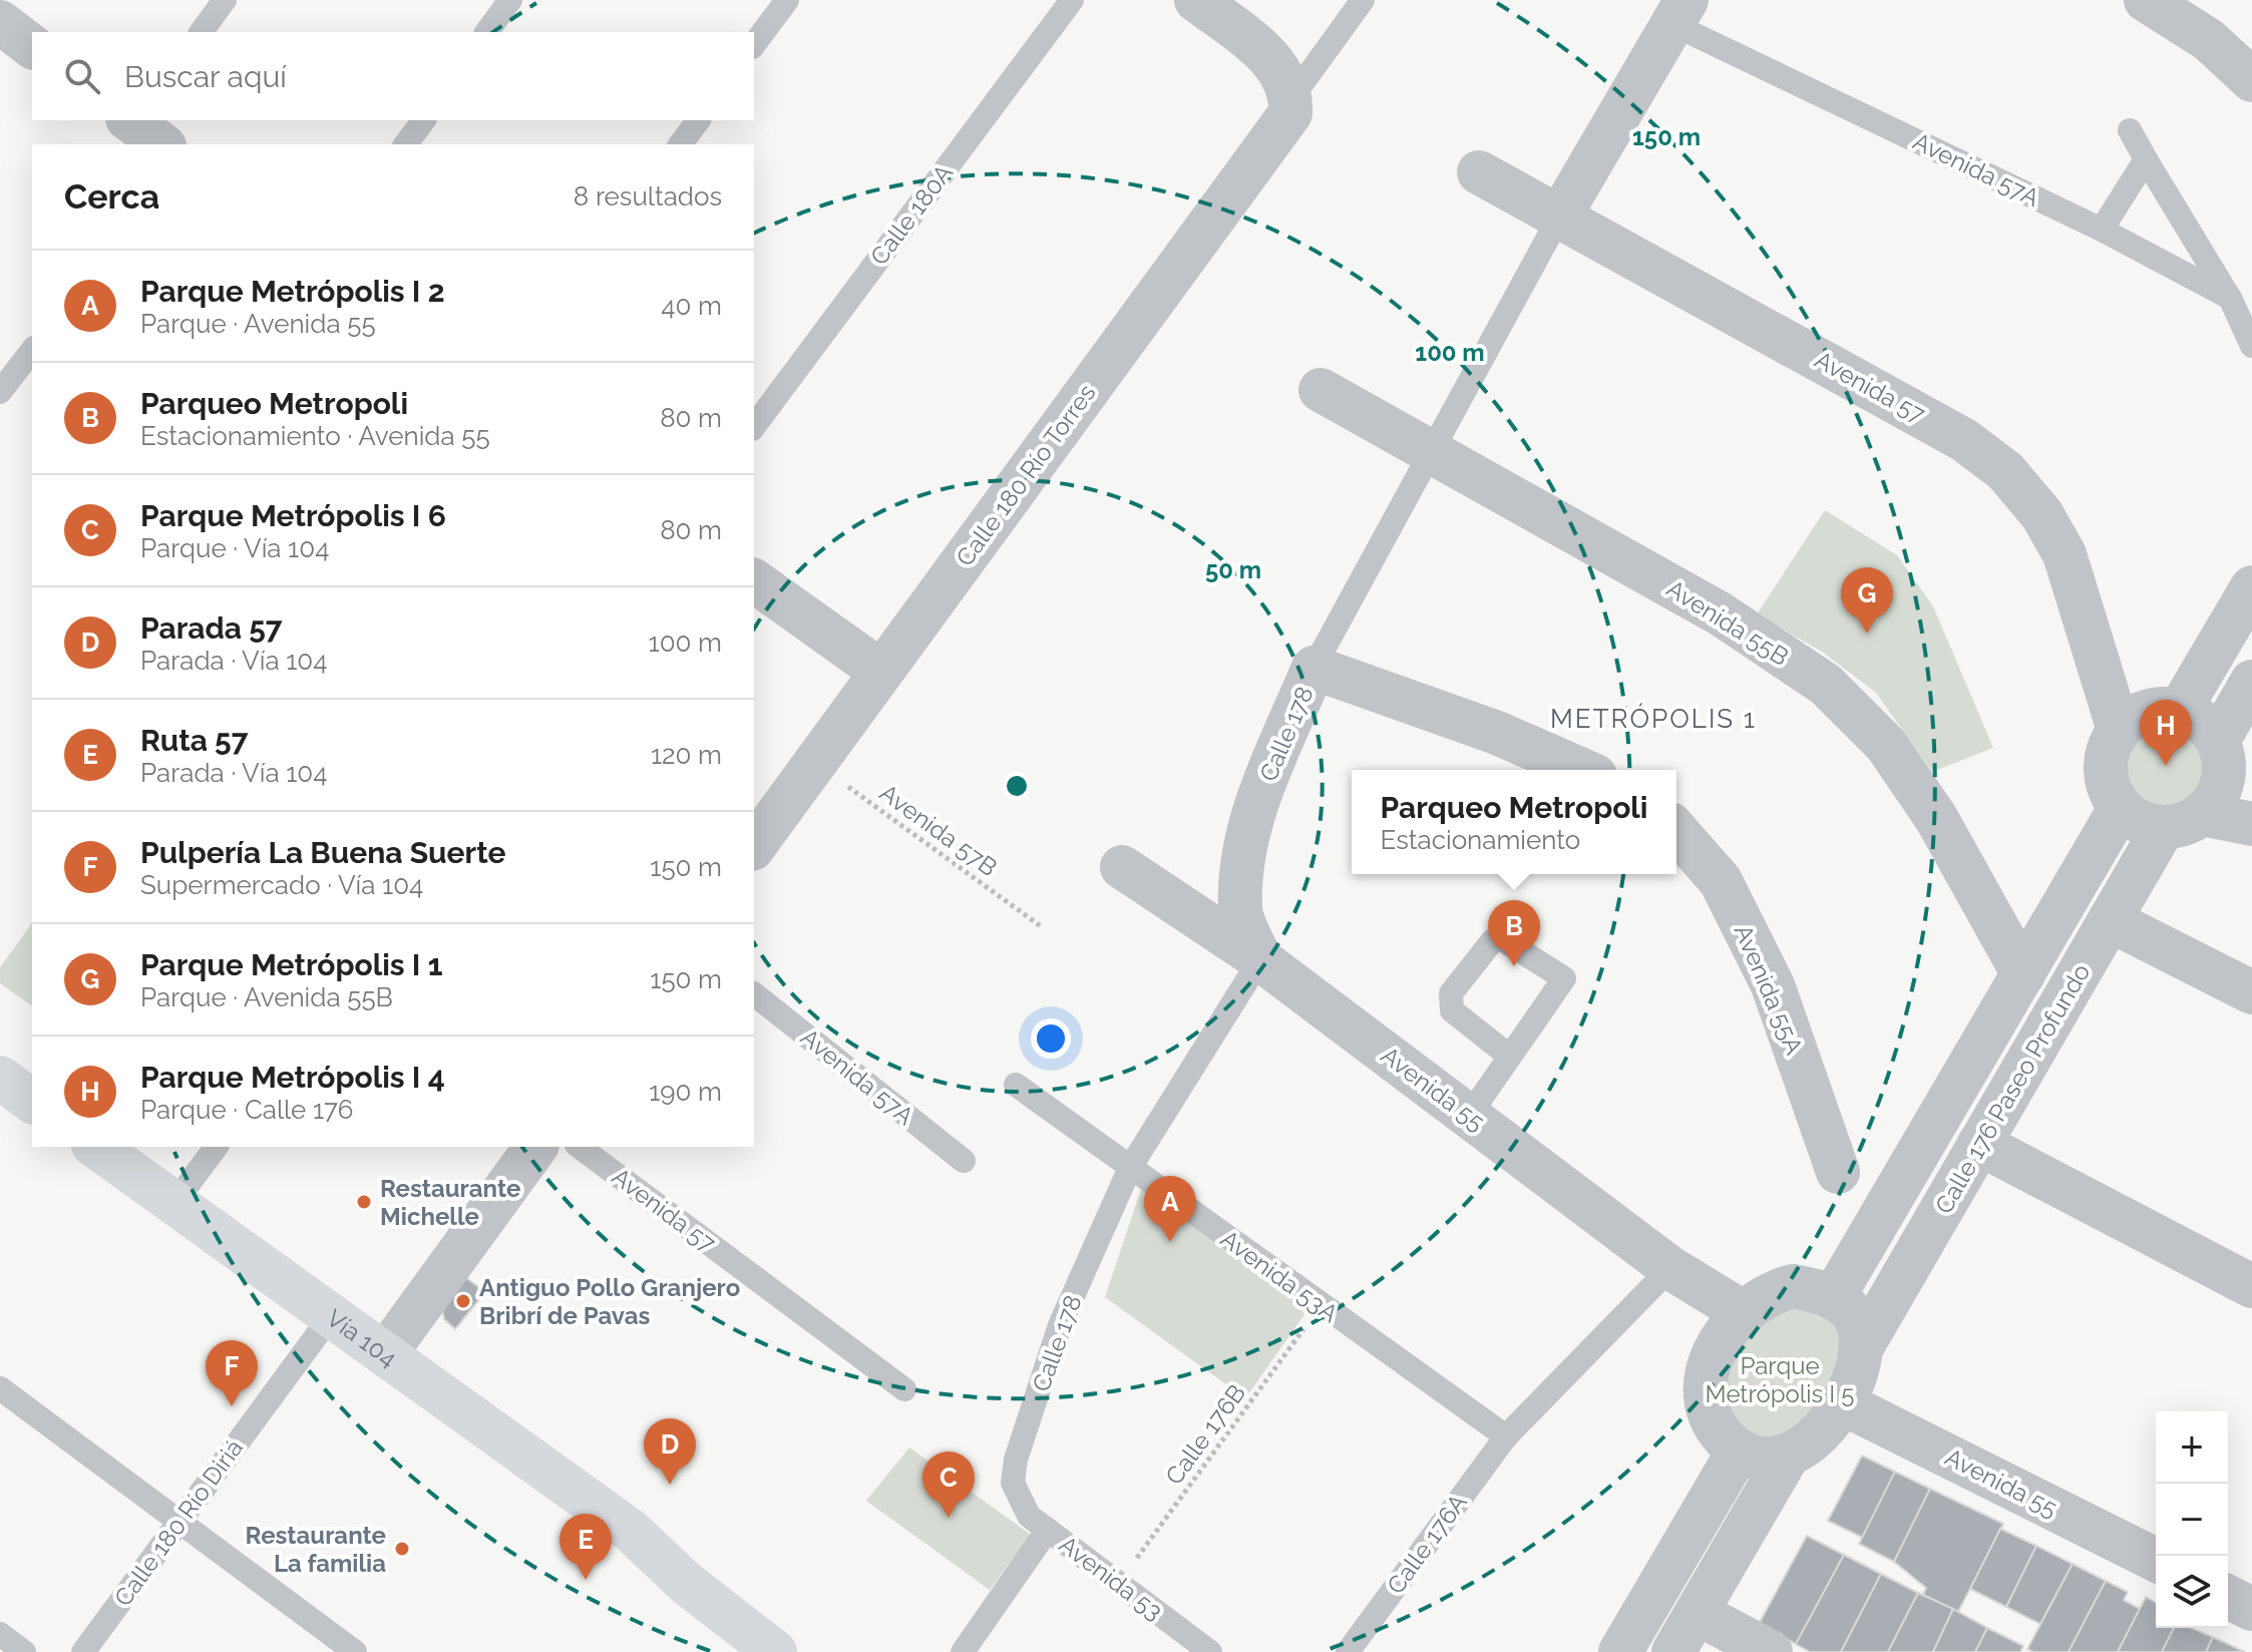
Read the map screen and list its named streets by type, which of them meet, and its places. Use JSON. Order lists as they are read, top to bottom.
{
  "streets": {
    "main road": ["Vía 104"],
    "street": [
      "Avenida 57",
      "Calle 180 Río Torres",
      "Avenida 55B",
      "Calle 178",
      "Avenida 55A",
      "Avenida 55",
      "Calle 176 Paseo Profundo"
    ],
    "lane": [
      "Avenida 57A",
      "Calle 180A",
      "Avenida 53A",
      "Calle 180 Río Diriá",
      "Calle 176A",
      "Avenida 53"
    ],
    "path": ["Avenida 57B", "Calle 176B"]
  },
  "crossings": [
    ["Avenida 57A", "Calle 178"],
    ["Avenida 57", "Calle 178"],
    ["Avenida 57", "Calle 176 Paseo Profundo"],
    ["Calle 180 Río Torres", "Avenida 57B"],
    ["Avenida 55B", "Calle 178"],
    ["Avenida 55B", "Calle 176 Paseo Profundo"],
    ["Calle 178", "Avenida 55"],
    ["Calle 178", "Avenida 53A"],
    ["Calle 178", "Avenida 53"],
    ["Avenida 55", "Calle 176 Paseo Profundo"],
    ["Avenida 55", "Calle 176A"],
    ["Avenida 53A", "Calle 176B"],
    ["Avenida 53A", "Calle 176A"],
    ["Vía 104", "Calle 180 Río Diriá"],
    ["Calle 176B", "Avenida 53"]
  ],
  "districts": ["METRÓPOLIS 1"],
  "parks": ["Parque Metrópolis I 5"],
  "places": ["Restaurante Michelle", "Antiguo Pollo Granjero Bribrí de Pavas", "Restaurante La familia"],
  "page": {
    "search": "Buscar aquí",
    "heading": ["Cerca", "8 resultados"],
    "list": [
      {
        "mark": "A",
        "name": "Parque Metrópolis I 2",
        "note": "Parque · Avenida 55",
        "value": "40 m"
      },
      {
        "mark": "B",
        "name": "Parqueo Metropoli",
        "note": "Estacionamiento · Avenida 55",
        "value": "80 m"
      },
      {
        "mark": "C",
        "name": "Parque Metrópolis I 6",
        "note": "Parque · Vía 104",
        "value": "80 m"
      },
      {
        "mark": "D",
        "name": "Parada 57",
        "note": "Parada · Vía 104",
        "value": "100 m"
      },
      {
        "mark": "E",
        "name": "Ruta 57",
        "note": "Parada · Vía 104",
        "value": "120 m"
      },
      {
        "mark": "F",
        "name": "Pulpería La Buena Suerte",
        "note": "Supermercado · Vía 104",
        "value": "150 m"
      },
      {
        "mark": "G",
        "name": "Parque Metrópolis I 1",
        "note": "Parque · Avenida 55B",
        "value": "150 m"
      },
      {
        "mark": "H",
        "name": "Parque Metrópolis I 4",
        "note": "Parque · Calle 176",
        "value": "190 m"
      }
    ],
    "pins": [
      "G",
      "H",
      "B",
      "A",
      "F",
      "D",
      "C",
      "E"
    ],
    "popup": ["Parqueo Metropoli", "Estacionamiento"],
    "map_buttons": ["+", "−"]
  },
  "rings": ["150 m", "100 m", "50 m"]
}
